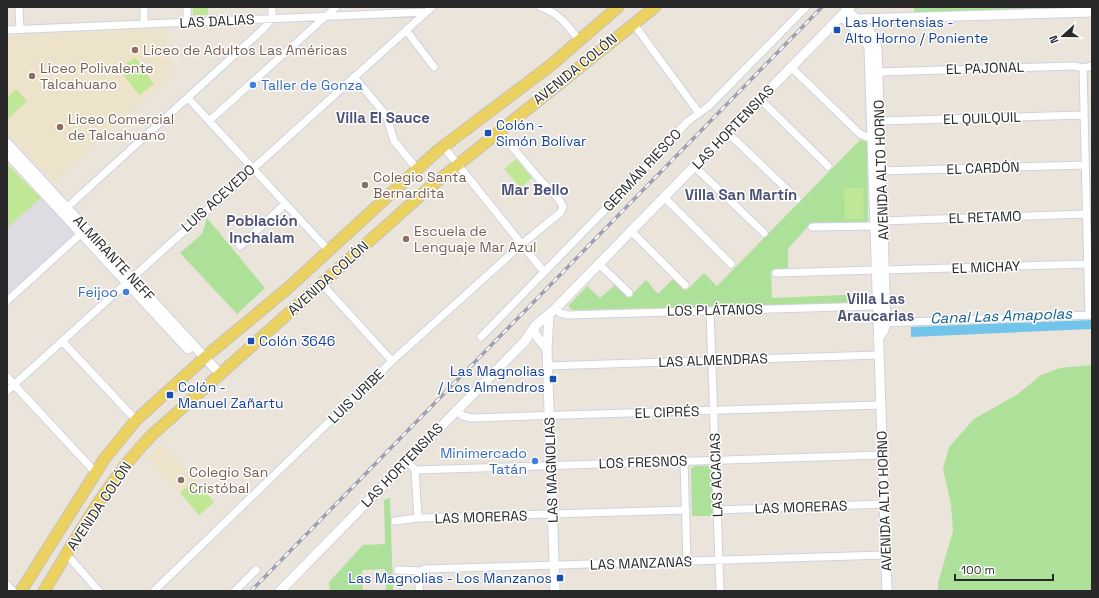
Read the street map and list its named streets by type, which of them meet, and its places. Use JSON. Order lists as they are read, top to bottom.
{
  "streets": {
    "main road": ["AVENIDA COLÓN"],
    "street": [
      "LAS DALIAS",
      "EL PAJONAL",
      "EL QUILQUIL",
      "LAS HORTENSIAS",
      "EL CARDÓN",
      "GERMÁN RIESCO",
      "AVENIDA ALTO HORNO",
      "LUIS ACEVEDO",
      "EL RETAMO",
      "ALMIRANTE NEFF",
      "EL MICHAY",
      "LOS PLÁTANOS",
      "LAS ALMENDRAS",
      "LUIS URIBE",
      "EL CIPRÉS",
      "LOS FRESNOS",
      "LAS MAGNOLIAS",
      "LAS ACACIAS",
      "LAS MORERAS",
      "LAS MANZANAS"
    ]
  },
  "crossings": [
    ["LAS DALIAS", "LUIS ACEVEDO"],
    ["EL PAJONAL", "AVENIDA ALTO HORNO"],
    ["AVENIDA COLÓN", "ALMIRANTE NEFF"],
    ["AVENIDA COLÓN", "LUIS URIBE"],
    ["EL QUILQUIL", "AVENIDA ALTO HORNO"],
    ["LAS HORTENSIAS", "AVENIDA ALTO HORNO"],
    ["LAS HORTENSIAS", "LOS PLÁTANOS"],
    ["LAS HORTENSIAS", "EL CIPRÉS"],
    ["LAS HORTENSIAS", "LAS MAGNOLIAS"],
    ["EL CARDÓN", "AVENIDA ALTO HORNO"],
    ["AVENIDA ALTO HORNO", "EL RETAMO"],
    ["AVENIDA ALTO HORNO", "EL MICHAY"],
    ["AVENIDA ALTO HORNO", "LOS PLÁTANOS"],
    ["AVENIDA ALTO HORNO", "LAS ALMENDRAS"],
    ["AVENIDA ALTO HORNO", "EL CIPRÉS"],
    ["AVENIDA ALTO HORNO", "LOS FRESNOS"],
    ["AVENIDA ALTO HORNO", "LAS MORERAS"],
    ["AVENIDA ALTO HORNO", "LAS MANZANAS"],
    ["LUIS ACEVEDO", "ALMIRANTE NEFF"],
    ["LOS PLÁTANOS", "LAS ACACIAS"],
    ["LAS ALMENDRAS", "LAS MAGNOLIAS"],
    ["LAS ALMENDRAS", "LAS ACACIAS"],
    ["EL CIPRÉS", "LAS MAGNOLIAS"],
    ["EL CIPRÉS", "LAS ACACIAS"],
    ["LOS FRESNOS", "LAS MAGNOLIAS"],
    ["LOS FRESNOS", "LAS ACACIAS"],
    ["LAS MAGNOLIAS", "LAS MORERAS"],
    ["LAS MAGNOLIAS", "LAS MANZANAS"],
    ["LAS ACACIAS", "LAS MORERAS"],
    ["LAS ACACIAS", "LAS MANZANAS"]
  ],
  "districts": [
    "Villa El Sauce",
    "Mar Bello",
    "Villa San Martín",
    "Población Inchalam",
    "Villa Las Araucarias"
  ],
  "water": ["Canal Las Amapolas"],
  "places": {
    "transit": [
      "Las Hortensias - Alto Horno / Poniente",
      "Colón - Simón Bolívar",
      "Colón 3646",
      "Las Magnolias / Los Almendros",
      "Colón - Manuel Zañartu",
      "Las Magnolias - Los Manzanos"
    ],
    "other": [
      "Liceo de Adultos Las Américas",
      "Liceo Polivalente Talcahuano",
      "Taller de Gonza",
      "Liceo Comercial de Talcahuano",
      "Colegio Santa Bernardita",
      "Escuela de Lenguaje Mar Azul",
      "Feijoo",
      "Minimercado Tatán",
      "Colegio San Cristóbal"
    ]
  },
  "scale_bar": "100 m",
  "north": "left"
}
